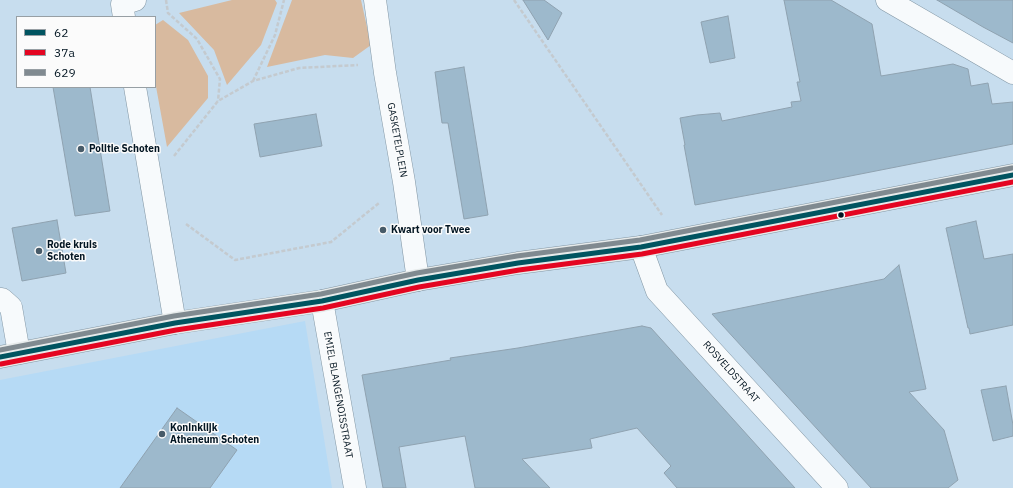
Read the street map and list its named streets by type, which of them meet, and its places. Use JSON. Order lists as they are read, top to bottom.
{
  "streets": {
    "street": ["GASKETELPLEIN", "ROSVELDSTRAAT", "EMIEL BLANGENOISSTRAAT"]
  },
  "places": [
    "Politie Schoten",
    "Kwart voor Twee",
    "Rode kruis Schoten",
    "Koninklijk Atheneum Schoten"
  ],
  "lines": ["transit line 629", "transit line 62", "transit line 37a"],
  "legend": ["62", "37a", "629"]
}
